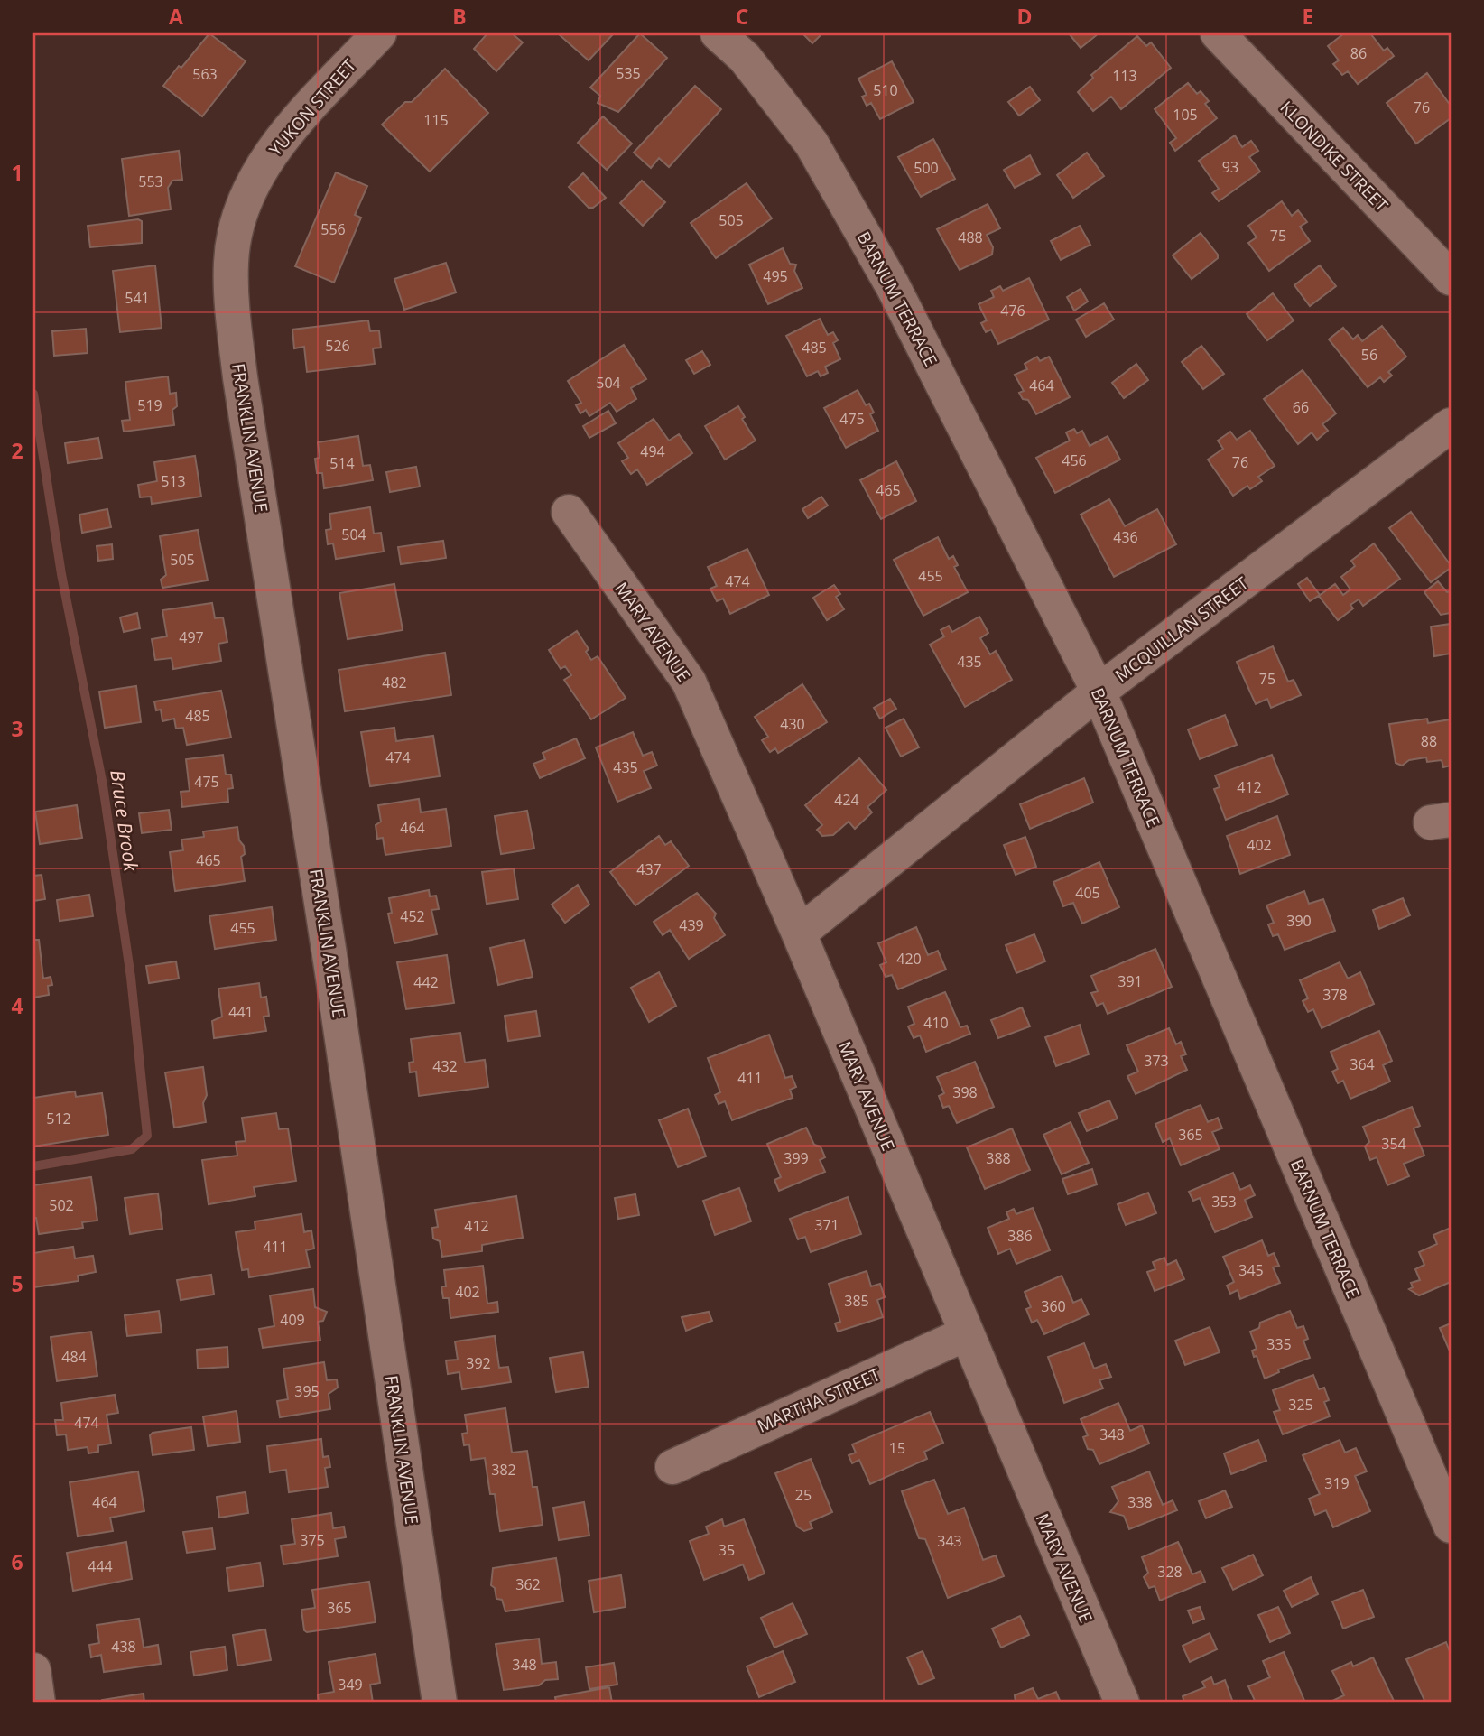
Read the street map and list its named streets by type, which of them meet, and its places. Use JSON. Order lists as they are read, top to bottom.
{
  "streets": {
    "street": [
      "YUKON STREET",
      "KLONDIKE STREET",
      "BARNUM TERRACE",
      "FRANKLIN AVENUE",
      "MCQUILLAN STREET",
      "MARY AVENUE",
      "MARTHA STREET"
    ]
  },
  "crossings": [
    ["YUKON STREET", "FRANKLIN AVENUE"],
    ["BARNUM TERRACE", "MCQUILLAN STREET"],
    ["MCQUILLAN STREET", "MARY AVENUE"],
    ["MARY AVENUE", "MARTHA STREET"]
  ],
  "water": ["Bruce Brook"],
  "house_numbers": [
    "86",
    "535",
    "563",
    "113",
    "510",
    "76",
    "105",
    "115",
    "93",
    "500",
    "553",
    "505",
    "556",
    "75",
    "488",
    "495",
    "541",
    "476",
    "526",
    "485",
    "56",
    "504",
    "464",
    "519",
    "66",
    "475",
    "494",
    "456",
    "76",
    "514",
    "513",
    "465",
    "504",
    "436",
    "505",
    "455",
    "474",
    "497",
    "435",
    "75",
    "482",
    "485",
    "430",
    "88",
    "474",
    "435",
    "475",
    "412",
    "424",
    "464",
    "402",
    "465",
    "437",
    "405",
    "452",
    "390",
    "439",
    "455",
    "420",
    "391",
    "442",
    "378",
    "441",
    "410",
    "373",
    "364",
    "432",
    "411",
    "398",
    "512",
    "365",
    "354",
    "399",
    "388",
    "353",
    "502",
    "371",
    "412",
    "386",
    "411",
    "345",
    "402",
    "385",
    "360",
    "409",
    "335",
    "484",
    "392",
    "395",
    "325",
    "474",
    "348",
    "15",
    "382",
    "319",
    "25",
    "464",
    "338",
    "375",
    "343",
    "35",
    "444",
    "328",
    "362",
    "365",
    "438",
    "348",
    "349"
  ],
  "grid": {
    "columns": [
      "A",
      "B",
      "C",
      "D",
      "E"
    ],
    "rows": [
      "1",
      "2",
      "3",
      "4",
      "5",
      "6"
    ]
  }
}
